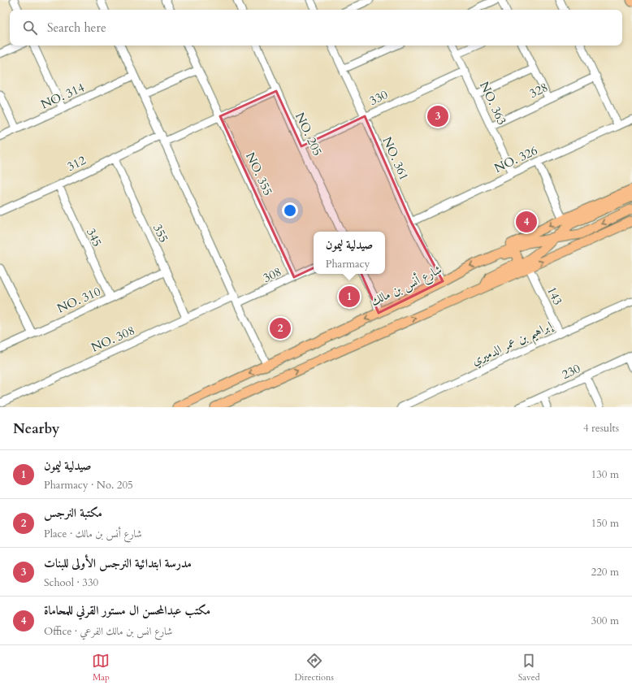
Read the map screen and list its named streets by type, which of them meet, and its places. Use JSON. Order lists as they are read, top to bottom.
{
  "streets": {
    "main road": ["شارع أنس بن مالك"],
    "street": [
      "328",
      "NO. 314",
      "330",
      "NO. 363",
      "NO. 205",
      "NO. 361",
      "NO. 326",
      "312",
      "NO. 355",
      "355",
      "345",
      "308",
      "143",
      "NO. 310",
      "NO. 308",
      "إبراهيم بن عمر الدميري",
      "230"
    ]
  },
  "crossings": [
    ["328", "NO. 363"],
    ["330", "NO. 363"],
    ["330", "NO. 205"],
    ["330", "NO. 361"],
    ["NO. 363", "NO. 326"],
    ["NO. 205", "312"],
    ["NO. 361", "NO. 326"],
    ["NO. 361", "شارع أنس بن مالك"],
    ["312", "NO. 355"],
    ["312", "355"],
    ["312", "345"],
    ["NO. 355", "308"],
    ["355", "NO. 310"],
    ["355", "NO. 308"],
    ["345", "NO. 310"],
    ["308", "NO. 308"],
    ["143", "إبراهيم بن عمر الدميري"]
  ],
  "page": {
    "search": "Search here",
    "pins": [
      "3",
      "4",
      "1",
      "2"
    ],
    "popup": ["صيدلية ليمون", "Pharmacy"],
    "heading": ["Nearby", "4 results"],
    "list": [
      {
        "mark": "1",
        "name": "صيدلية ليمون",
        "note": "Pharmacy · No. 205",
        "value": "130 m"
      },
      {
        "mark": "2",
        "name": "مكتبة النرجس",
        "note": "Place · شارع أنس بن مالك",
        "value": "150 m"
      },
      {
        "mark": "3",
        "name": "مدرسة ابتدائية النرجس الأولى للبنات",
        "note": "School · 330",
        "value": "220 m"
      },
      {
        "mark": "4",
        "name": "مكتب عبدالمحسن ال مستور القرني للمحاماة",
        "note": "Office · شارع انس بن مالك الفرعي",
        "value": "300 m"
      }
    ],
    "nav": ["Map", "Directions", "Saved"]
  }
}
